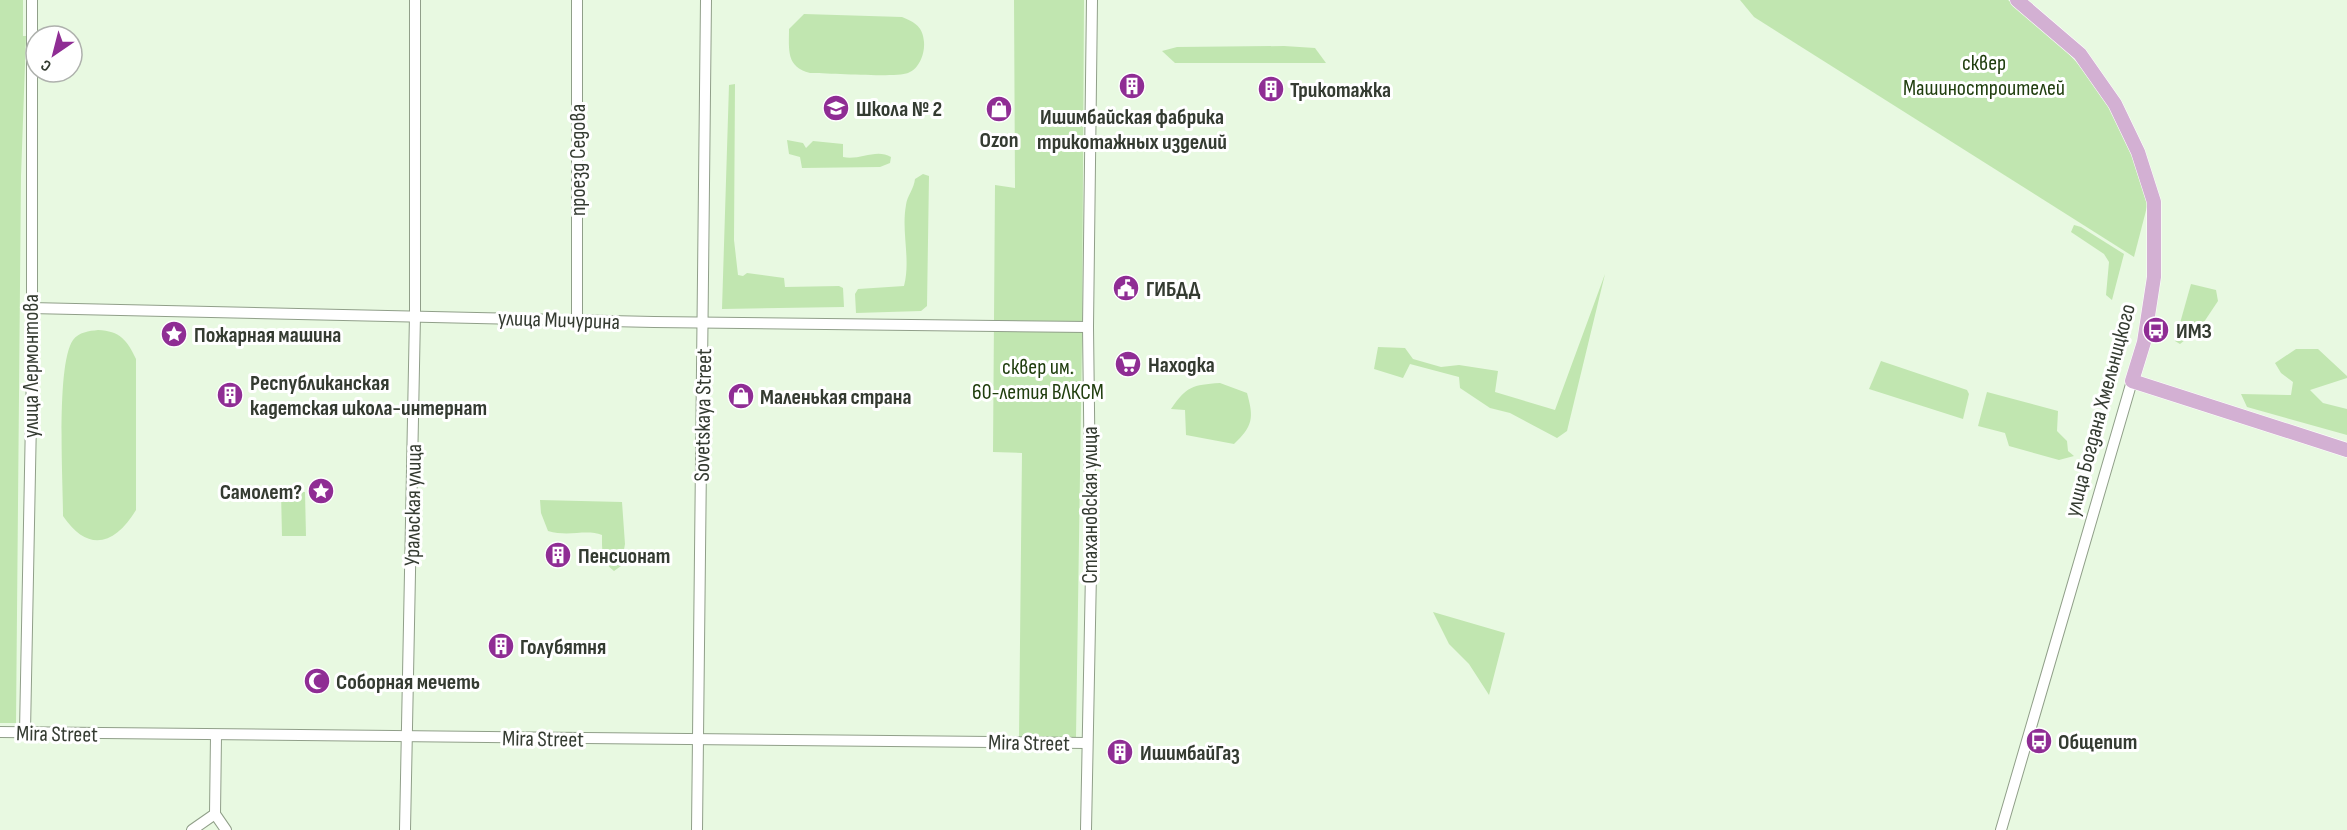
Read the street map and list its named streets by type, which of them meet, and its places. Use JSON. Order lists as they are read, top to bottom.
{
  "streets": {
    "main road": ["улица Богдана Хмельницкого"],
    "street": [
      "проезд Седова",
      "улица Мичурина",
      "улица Лермонтова",
      "Sovetskaya Street",
      "Уральская улица",
      "Стахановская улица",
      "Mira Street"
    ]
  },
  "crossings": [
    ["проезд Седова", "улица Мичурина"],
    ["улица Мичурина", "улица Лермонтова"],
    ["улица Мичурина", "Sovetskaya Street"],
    ["улица Мичурина", "Уральская улица"],
    ["улица Мичурина", "Стахановская улица"],
    ["улица Лермонтова", "Mira Street"],
    ["Sovetskaya Street", "Mira Street"],
    ["Уральская улица", "Mira Street"],
    ["Стахановская улица", "Mira Street"]
  ],
  "parks": ["сквер Машиностроителей", "сквер им. 60-летия ВЛКСМ"],
  "places": {
    "building": [
      "Ишимбайская фабрика трикотажных изделий",
      "Трикотажка",
      "Республиканская кадетская школа-интернат",
      "Пенсионат",
      "Голубятня",
      "ИшимбайГаз"
    ],
    "school or university": ["Школа № 2"],
    "shop": ["Ozon", "Маленькая страна"],
    "public building": ["ГИБДД"],
    "bus stop": ["ИМЗ", "Общепит"],
    "place": ["Пожарная машина", "Самолет?"],
    "supermarket": ["Находка"],
    "mosque": ["Соборная мечеть"]
  },
  "north": "bottom left"
}
